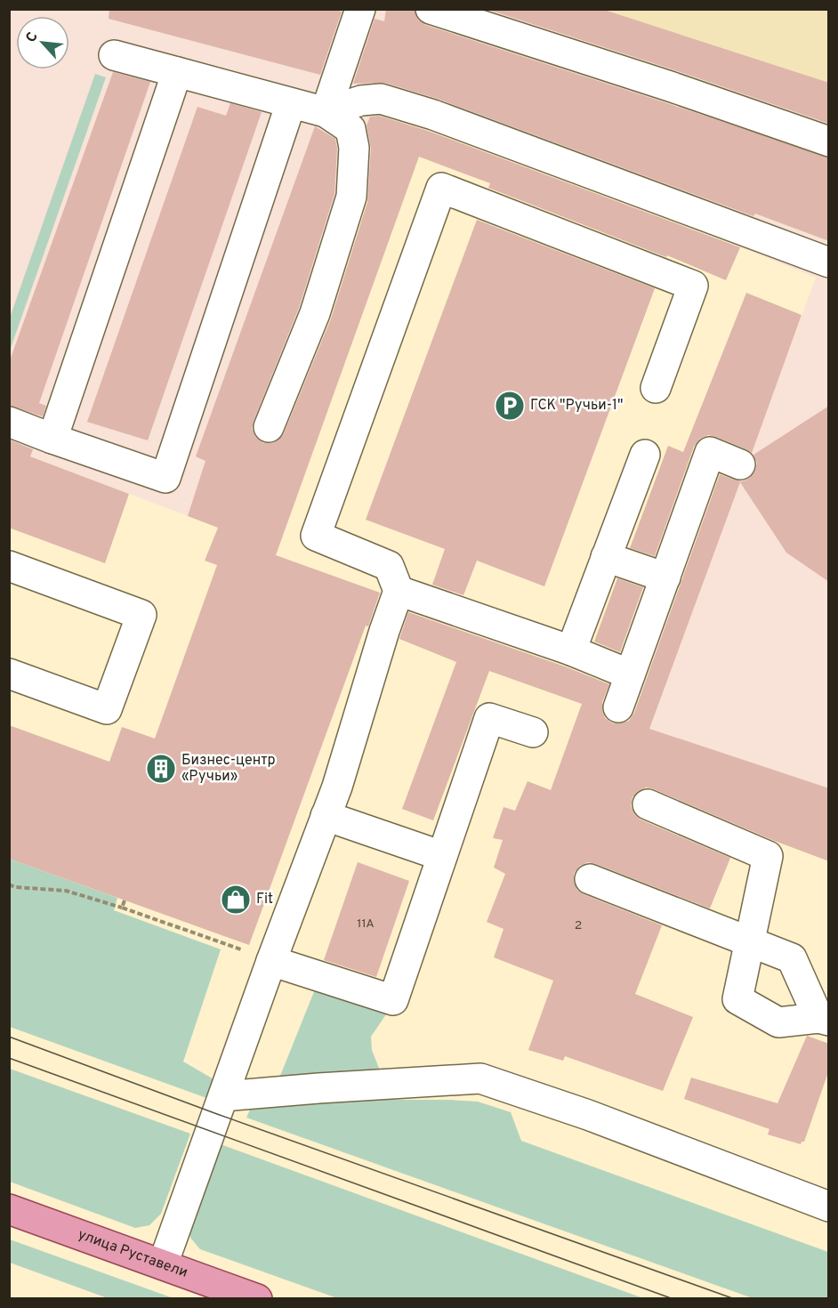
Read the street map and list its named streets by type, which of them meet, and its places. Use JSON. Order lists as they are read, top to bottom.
{
  "streets": {
    "main road": ["улица Руставели"]
  },
  "places": {
    "parking": ["ГСК \"Ручьи-1\""],
    "building": ["Бизнес-центр «Ручьи»"],
    "shop": ["Fit"]
  },
  "house_numbers": ["11А", "2"],
  "north": "top left"
}
